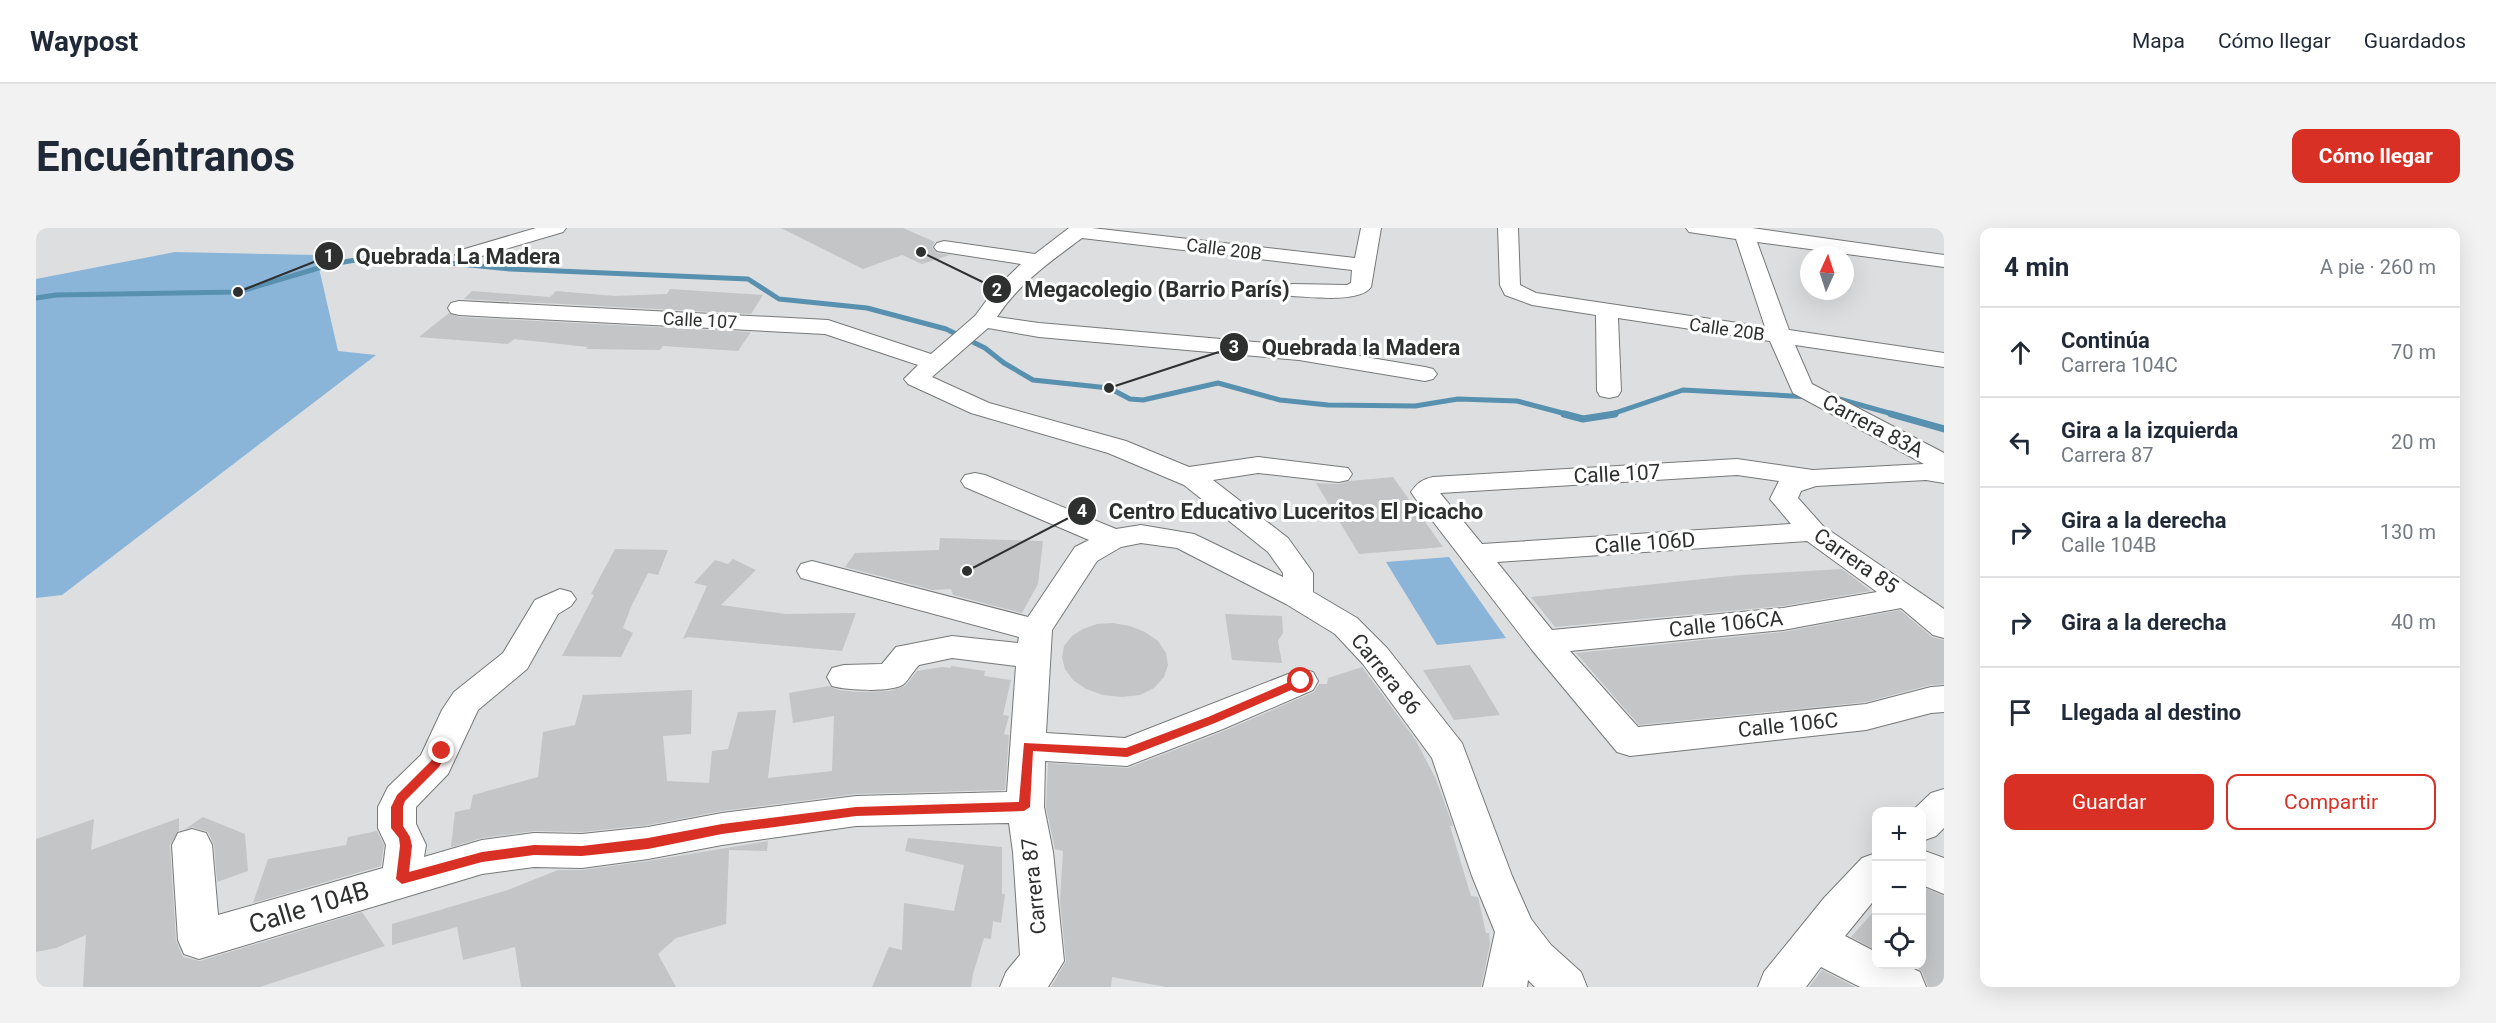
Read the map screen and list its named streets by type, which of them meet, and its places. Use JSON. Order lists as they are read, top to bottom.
{
  "streets": {
    "street": [
      "Calle 20B",
      "Calle 107",
      "Carrera 83A",
      "Calle 106D",
      "Carrera 85",
      "Calle 106CA",
      "Carrera 86",
      "Calle 106C",
      "Carrera 87",
      "Calle 104B"
    ]
  },
  "crossings": [
    ["Calle 20B", "Carrera 83A"],
    ["Calle 107", "Calle 106D"],
    ["Calle 107", "Carrera 85"],
    ["Calle 106D", "Carrera 85"],
    ["Carrera 85", "Calle 106CA"],
    ["Calle 106CA", "Calle 106C"],
    ["Carrera 86", "Carrera 87"],
    ["Carrera 87", "Calle 104B"]
  ],
  "places": [
    "Megacolegio (Barrio París)",
    "Quebrada La Madera",
    "Quebrada la Madera",
    "Centro Educativo Luceritos El Picacho"
  ],
  "north": "top",
  "page": {
    "header": "Waypost",
    "nav": ["Mapa", "Cómo llegar", "Guardados"],
    "buttons": [
      "Cómo llegar",
      ["Guardar", "Compartir"]
    ],
    "title": "Encuéntranos",
    "heading": ["4 min", "A pie · 260 m"],
    "list": [
      ["Continúa", "Carrera 104C", "70 m"],
      ["Gira a la izquierda", "Carrera 87", "20 m"],
      ["Gira a la derecha", "Calle 104B", "130 m"],
      ["Gira a la derecha", "40 m"],
      "Llegada al destino"
    ],
    "map_buttons": ["+", "−"]
  }
}
